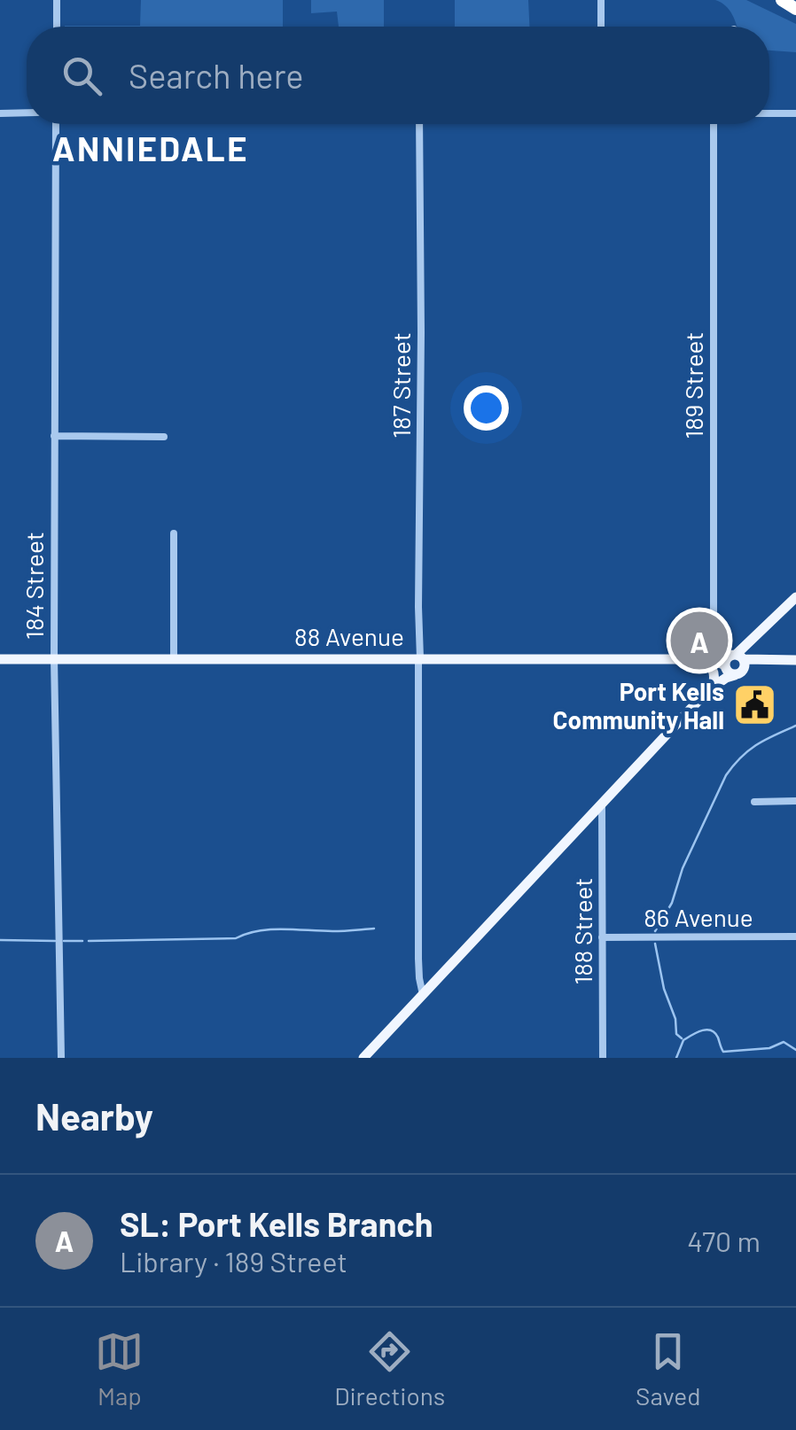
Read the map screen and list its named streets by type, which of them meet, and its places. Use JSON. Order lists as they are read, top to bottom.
{
  "streets": {
    "main road": ["88 Avenue"],
    "street": [
      "187 Street",
      "189 Street",
      "184 Street",
      "86 Avenue",
      "188 Street"
    ]
  },
  "crossings": [
    ["187 Street", "88 Avenue"],
    ["189 Street", "88 Avenue"],
    ["184 Street", "88 Avenue"],
    ["86 Avenue", "188 Street"]
  ],
  "districts": ["ANNIEDALE"],
  "places": {
    "public building": ["Port Kells Community Hall"]
  },
  "page": {
    "search": "Search here",
    "pins": "A",
    "heading": "Nearby",
    "list": [
      {
        "mark": "A",
        "name": "SL: Port Kells Branch",
        "note": "Library · 189 Street",
        "value": "470 m"
      }
    ],
    "nav": ["Map", "Directions", "Saved"]
  }
}
